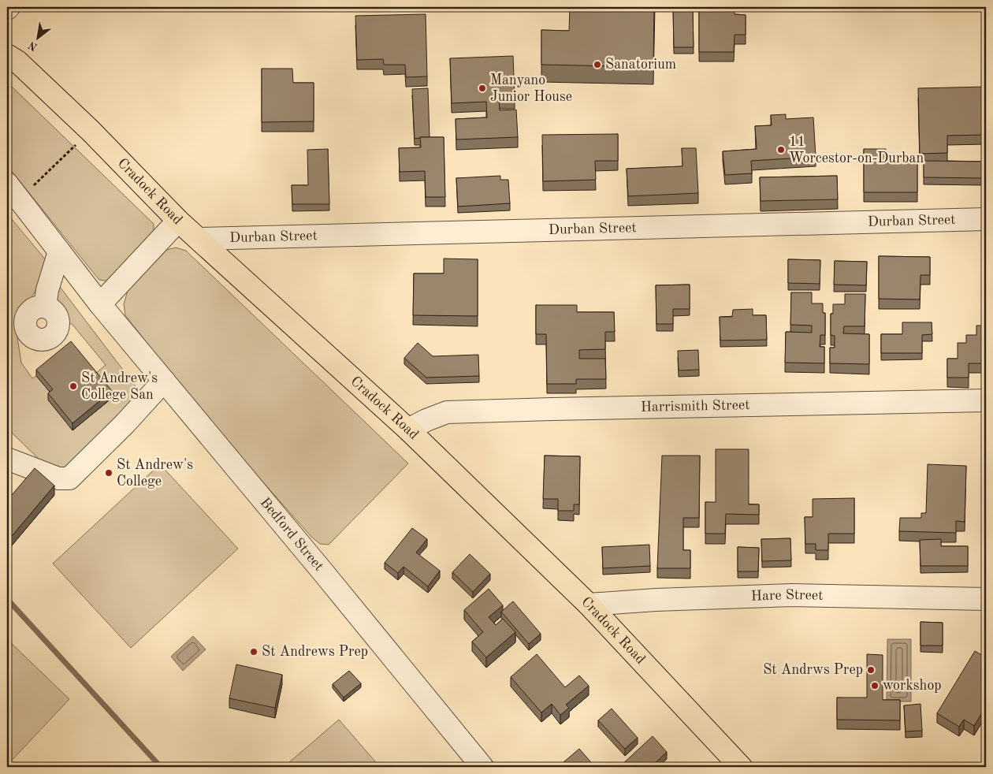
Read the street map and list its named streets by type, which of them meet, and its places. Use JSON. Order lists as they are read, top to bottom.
{
  "streets": {
    "main road": ["Cradock Road"],
    "street": [
      "Durban Street",
      "Harrismith Street",
      "Bedford Street",
      "Hare Street"
    ]
  },
  "crossings": [
    ["Cradock Road", "Durban Street"],
    ["Cradock Road", "Harrismith Street"],
    ["Cradock Road", "Hare Street"]
  ],
  "places": [
    "Sanatorium",
    "Manyano Junior House",
    "11 Worcestor-on-Durban",
    "St Andrew's College San",
    "St Andrew's College",
    "St Andrews Prep",
    "St Andrws Prep",
    "workshop"
  ],
  "north": "bottom left"
}
